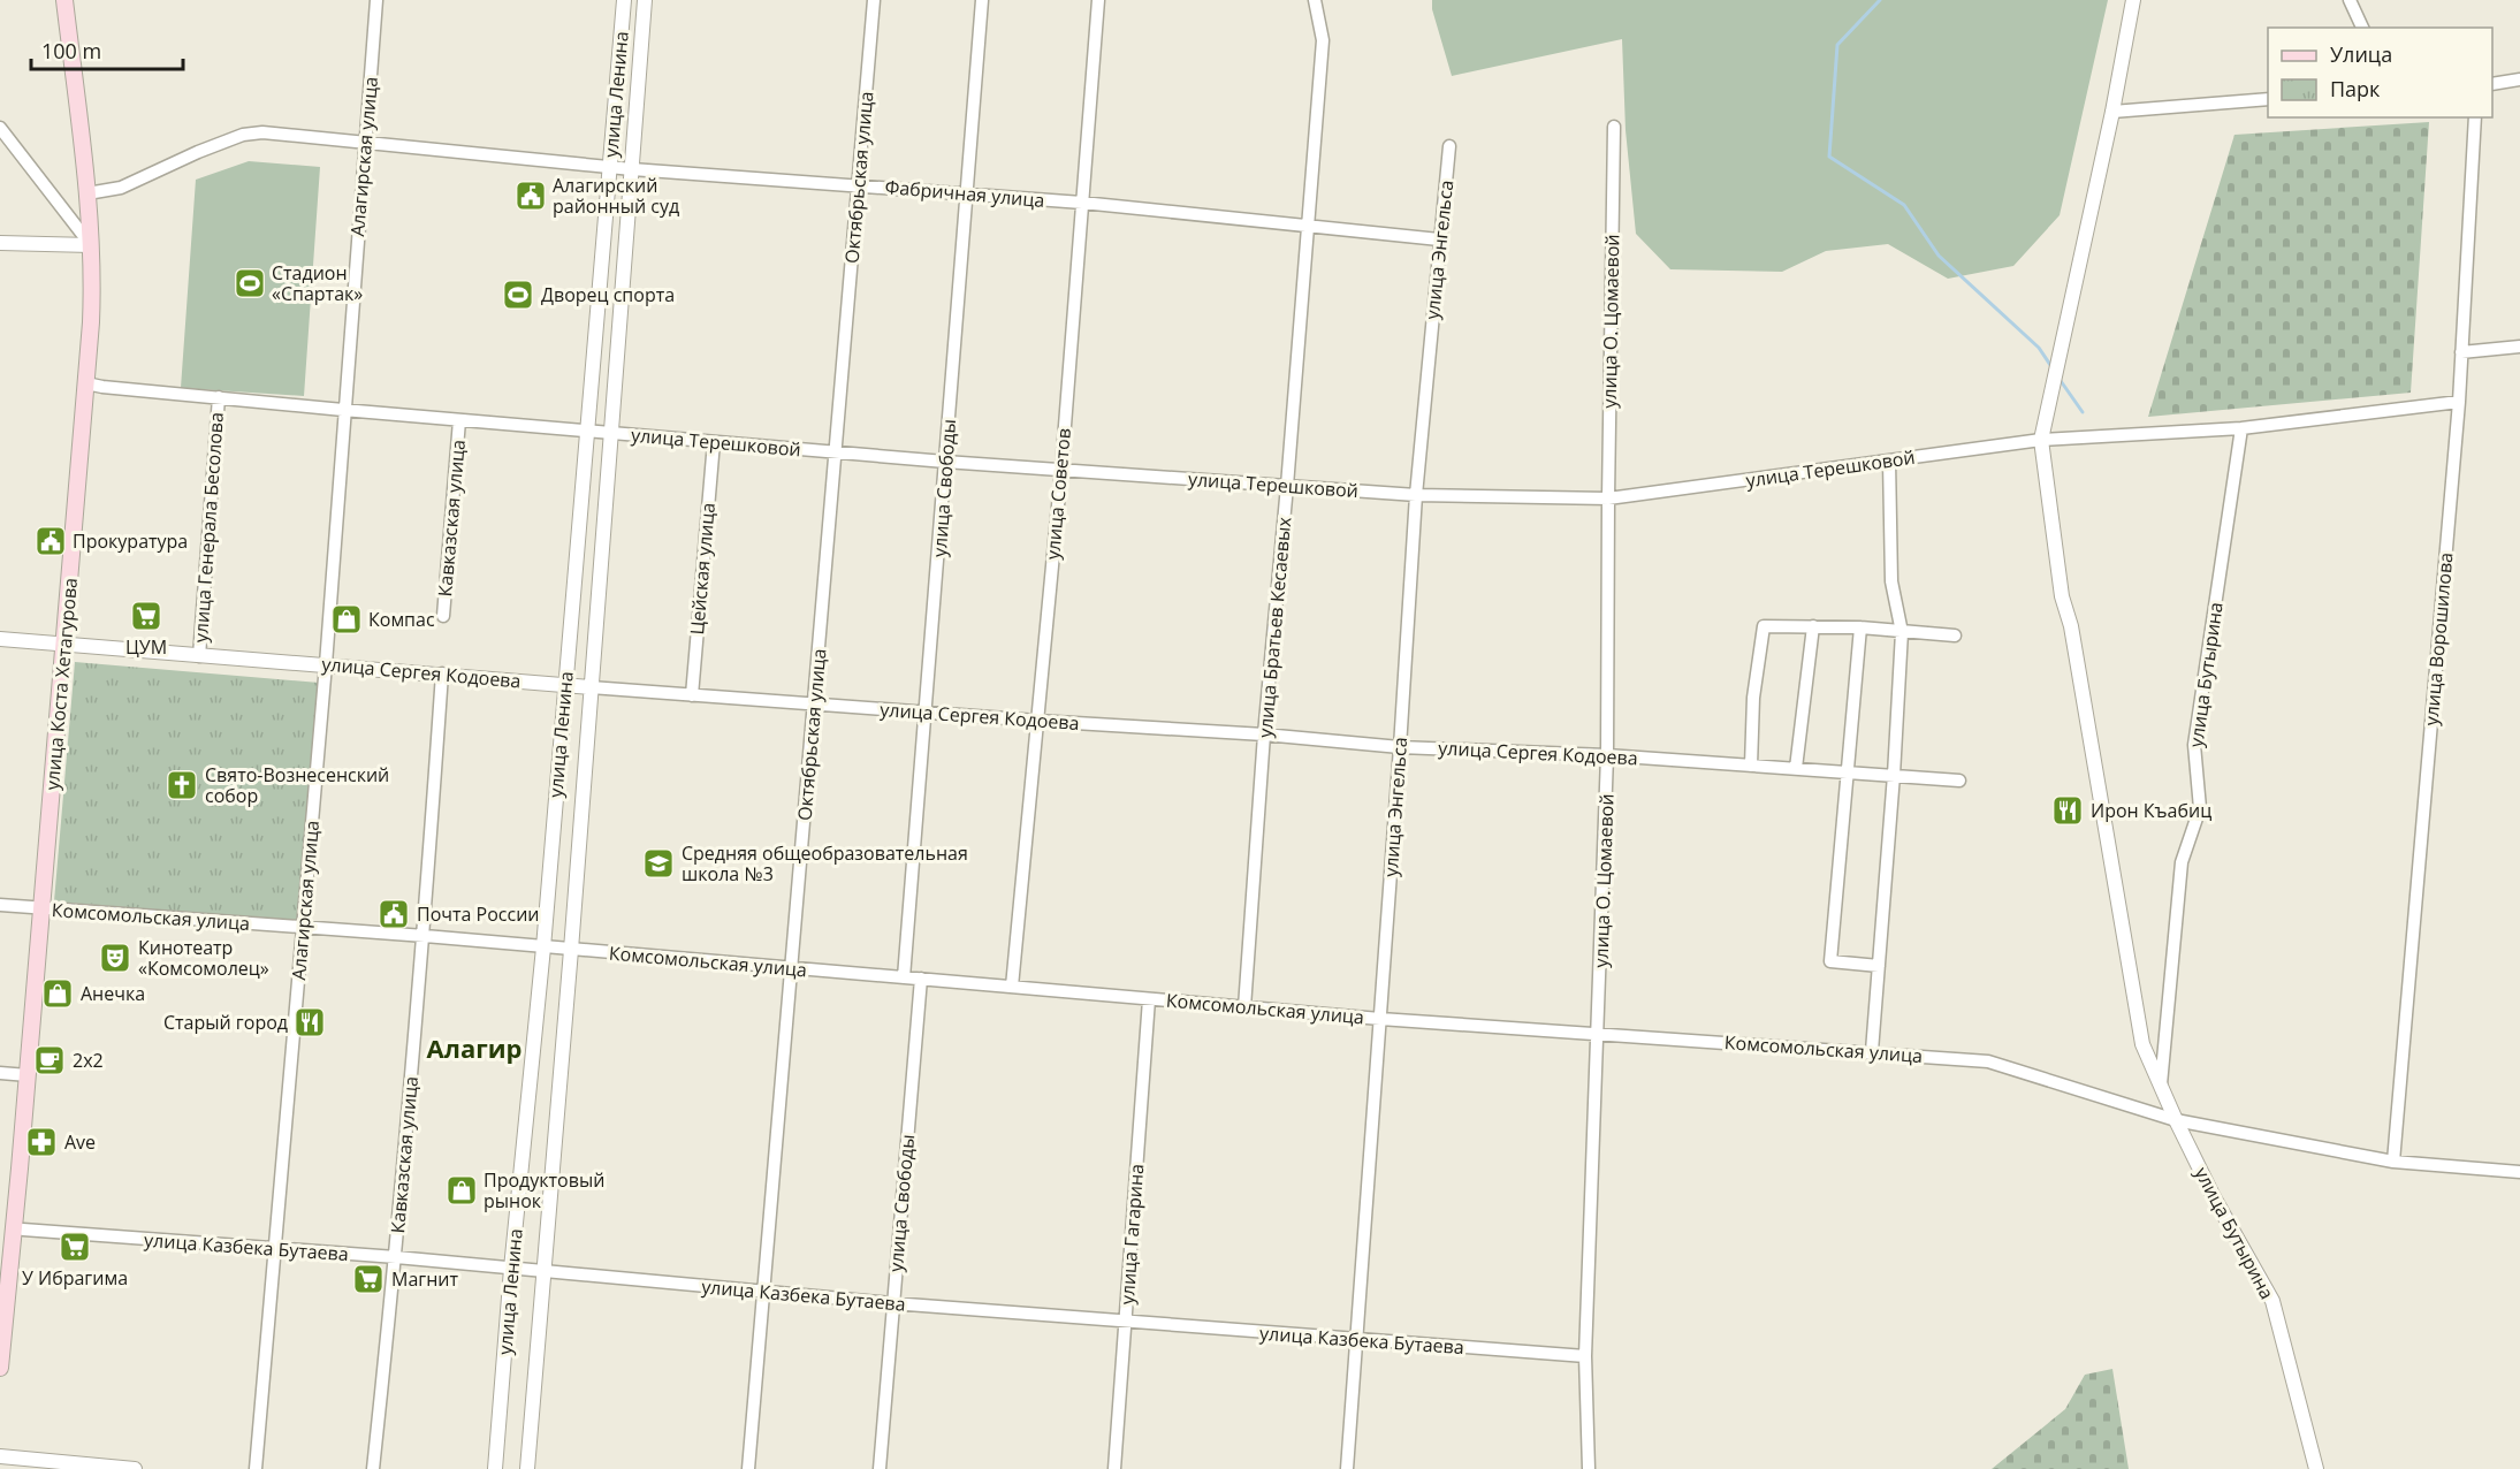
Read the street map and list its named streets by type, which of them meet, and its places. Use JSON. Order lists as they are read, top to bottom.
{
  "streets": {
    "main road": ["улица Коста Хетагурова"],
    "street": [
      "улица Ленина",
      "Алагирская улица",
      "Октябрьская улица",
      "Фабричная улица",
      "улица Энгельса",
      "улица О. Цомаевой",
      "улица Терешковой",
      "улица Свободы",
      "улица Советов",
      "Кавказская улица",
      "улица Генерала Бесолова",
      "Цейская улица",
      "улица Братьев Кесаевых",
      "улица Ворошилова",
      "улица Сергея Кодоева",
      "улица Бутырина",
      "Комсомольская улица",
      "улица Гагарина",
      "улица Казбека Бутаева"
    ]
  },
  "crossings": [
    ["улица Ленина", "Фабричная улица"],
    ["улица Ленина", "улица Терешковой"],
    ["улица Ленина", "улица Сергея Кодоева"],
    ["улица Ленина", "Комсомольская улица"],
    ["улица Ленина", "улица Казбека Бутаева"],
    ["Алагирская улица", "Фабричная улица"],
    ["Алагирская улица", "улица Терешковой"],
    ["Алагирская улица", "улица Сергея Кодоева"],
    ["Алагирская улица", "Комсомольская улица"],
    ["Алагирская улица", "улица Казбека Бутаева"],
    ["Октябрьская улица", "Фабричная улица"],
    ["Октябрьская улица", "улица Терешковой"],
    ["Октябрьская улица", "улица Сергея Кодоева"],
    ["Октябрьская улица", "Комсомольская улица"],
    ["Октябрьская улица", "улица Казбека Бутаева"],
    ["Фабричная улица", "улица Энгельса"],
    ["Фабричная улица", "улица Свободы"],
    ["Фабричная улица", "улица Советов"],
    ["Фабричная улица", "улица Братьев Кесаевых"],
    ["Фабричная улица", "улица Коста Хетагурова"],
    ["улица Энгельса", "улица Терешковой"],
    ["улица Энгельса", "улица Сергея Кодоева"],
    ["улица Энгельса", "Комсомольская улица"],
    ["улица Энгельса", "улица Казбека Бутаева"],
    ["улица О. Цомаевой", "улица Терешковой"],
    ["улица О. Цомаевой", "улица Сергея Кодоева"],
    ["улица О. Цомаевой", "Комсомольская улица"],
    ["улица О. Цомаевой", "улица Казбека Бутаева"],
    ["улица Терешковой", "улица Свободы"],
    ["улица Терешковой", "улица Советов"],
    ["улица Терешковой", "Кавказская улица"],
    ["улица Терешковой", "улица Генерала Бесолова"],
    ["улица Терешковой", "Цейская улица"],
    ["улица Терешковой", "улица Братьев Кесаевых"],
    ["улица Терешковой", "улица Ворошилова"],
    ["улица Терешковой", "улица Бутырина"],
    ["улица Терешковой", "улица Коста Хетагурова"],
    ["улица Свободы", "улица Сергея Кодоева"],
    ["улица Свободы", "Комсомольская улица"],
    ["улица Свободы", "улица Казбека Бутаева"],
    ["улица Советов", "улица Сергея Кодоева"],
    ["улица Советов", "Комсомольская улица"],
    ["Кавказская улица", "улица Сергея Кодоева"],
    ["Кавказская улица", "Комсомольская улица"],
    ["Кавказская улица", "улица Казбека Бутаева"],
    ["улица Генерала Бесолова", "улица Сергея Кодоева"],
    ["Цейская улица", "улица Сергея Кодоева"],
    ["улица Братьев Кесаевых", "улица Сергея Кодоева"],
    ["улица Братьев Кесаевых", "Комсомольская улица"],
    ["улица Ворошилова", "Комсомольская улица"],
    ["улица Сергея Кодоева", "улица Коста Хетагурова"],
    ["улица Бутырина", "Комсомольская улица"],
    ["улица Коста Хетагурова", "Комсомольская улица"],
    ["Комсомольская улица", "улица Гагарина"],
    ["улица Гагарина", "улица Казбека Бутаева"]
  ],
  "districts": ["Алагир"],
  "places": {
    "public building": ["Алагирский районный суд", "Прокуратура", "Почта России"],
    "sports": ["Стадион «Спартак»", "Дворец спорта"],
    "supermarket": ["ЦУМ", "У Ибрагима", "Магнит"],
    "shop": ["Компас", "Анечка", "Продуктовый рынок"],
    "church": ["Свято-Вознесенский собор"],
    "restaurant": ["Ирон Къабиц", "Старый город"],
    "school or university": ["Средняя общеобразовательная школа №3"],
    "theatre": ["Кинотеатр «Комсомолец»"],
    "cafe": ["2x2"],
    "pharmacy": ["Ave"]
  },
  "legend": ["Улица", "Парк"],
  "scale_bar": "100 m"
}
